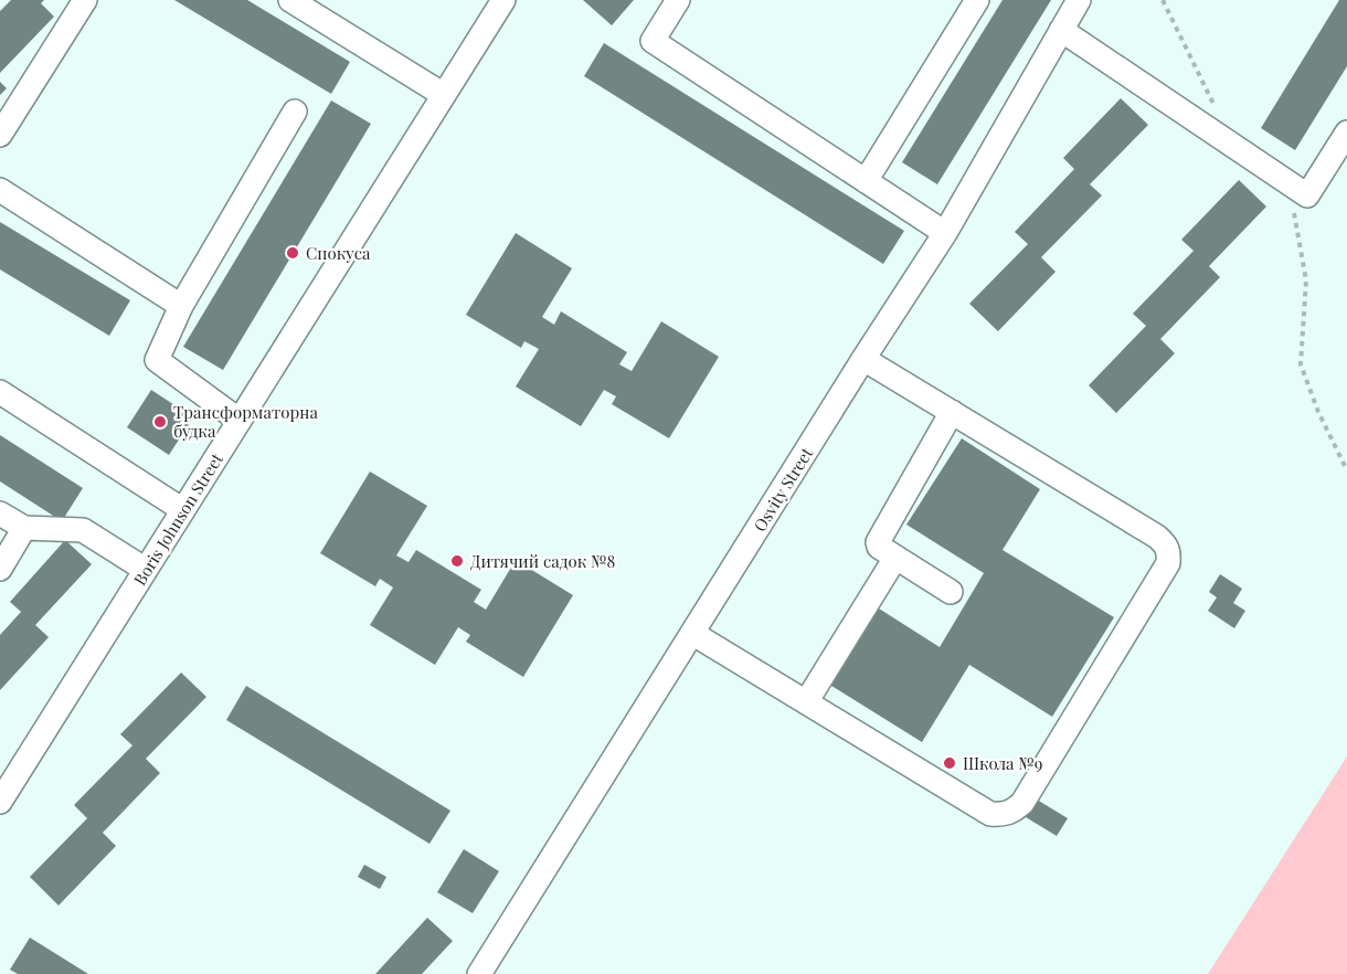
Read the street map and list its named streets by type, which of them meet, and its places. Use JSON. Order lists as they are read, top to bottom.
{
  "streets": {
    "street": ["Osvity Street", "Boris Johnson Street"]
  },
  "places": [
    "Спокуса",
    "Трансформаторна будка",
    "Дитячий садок №8",
    "Школа №9"
  ]
}
